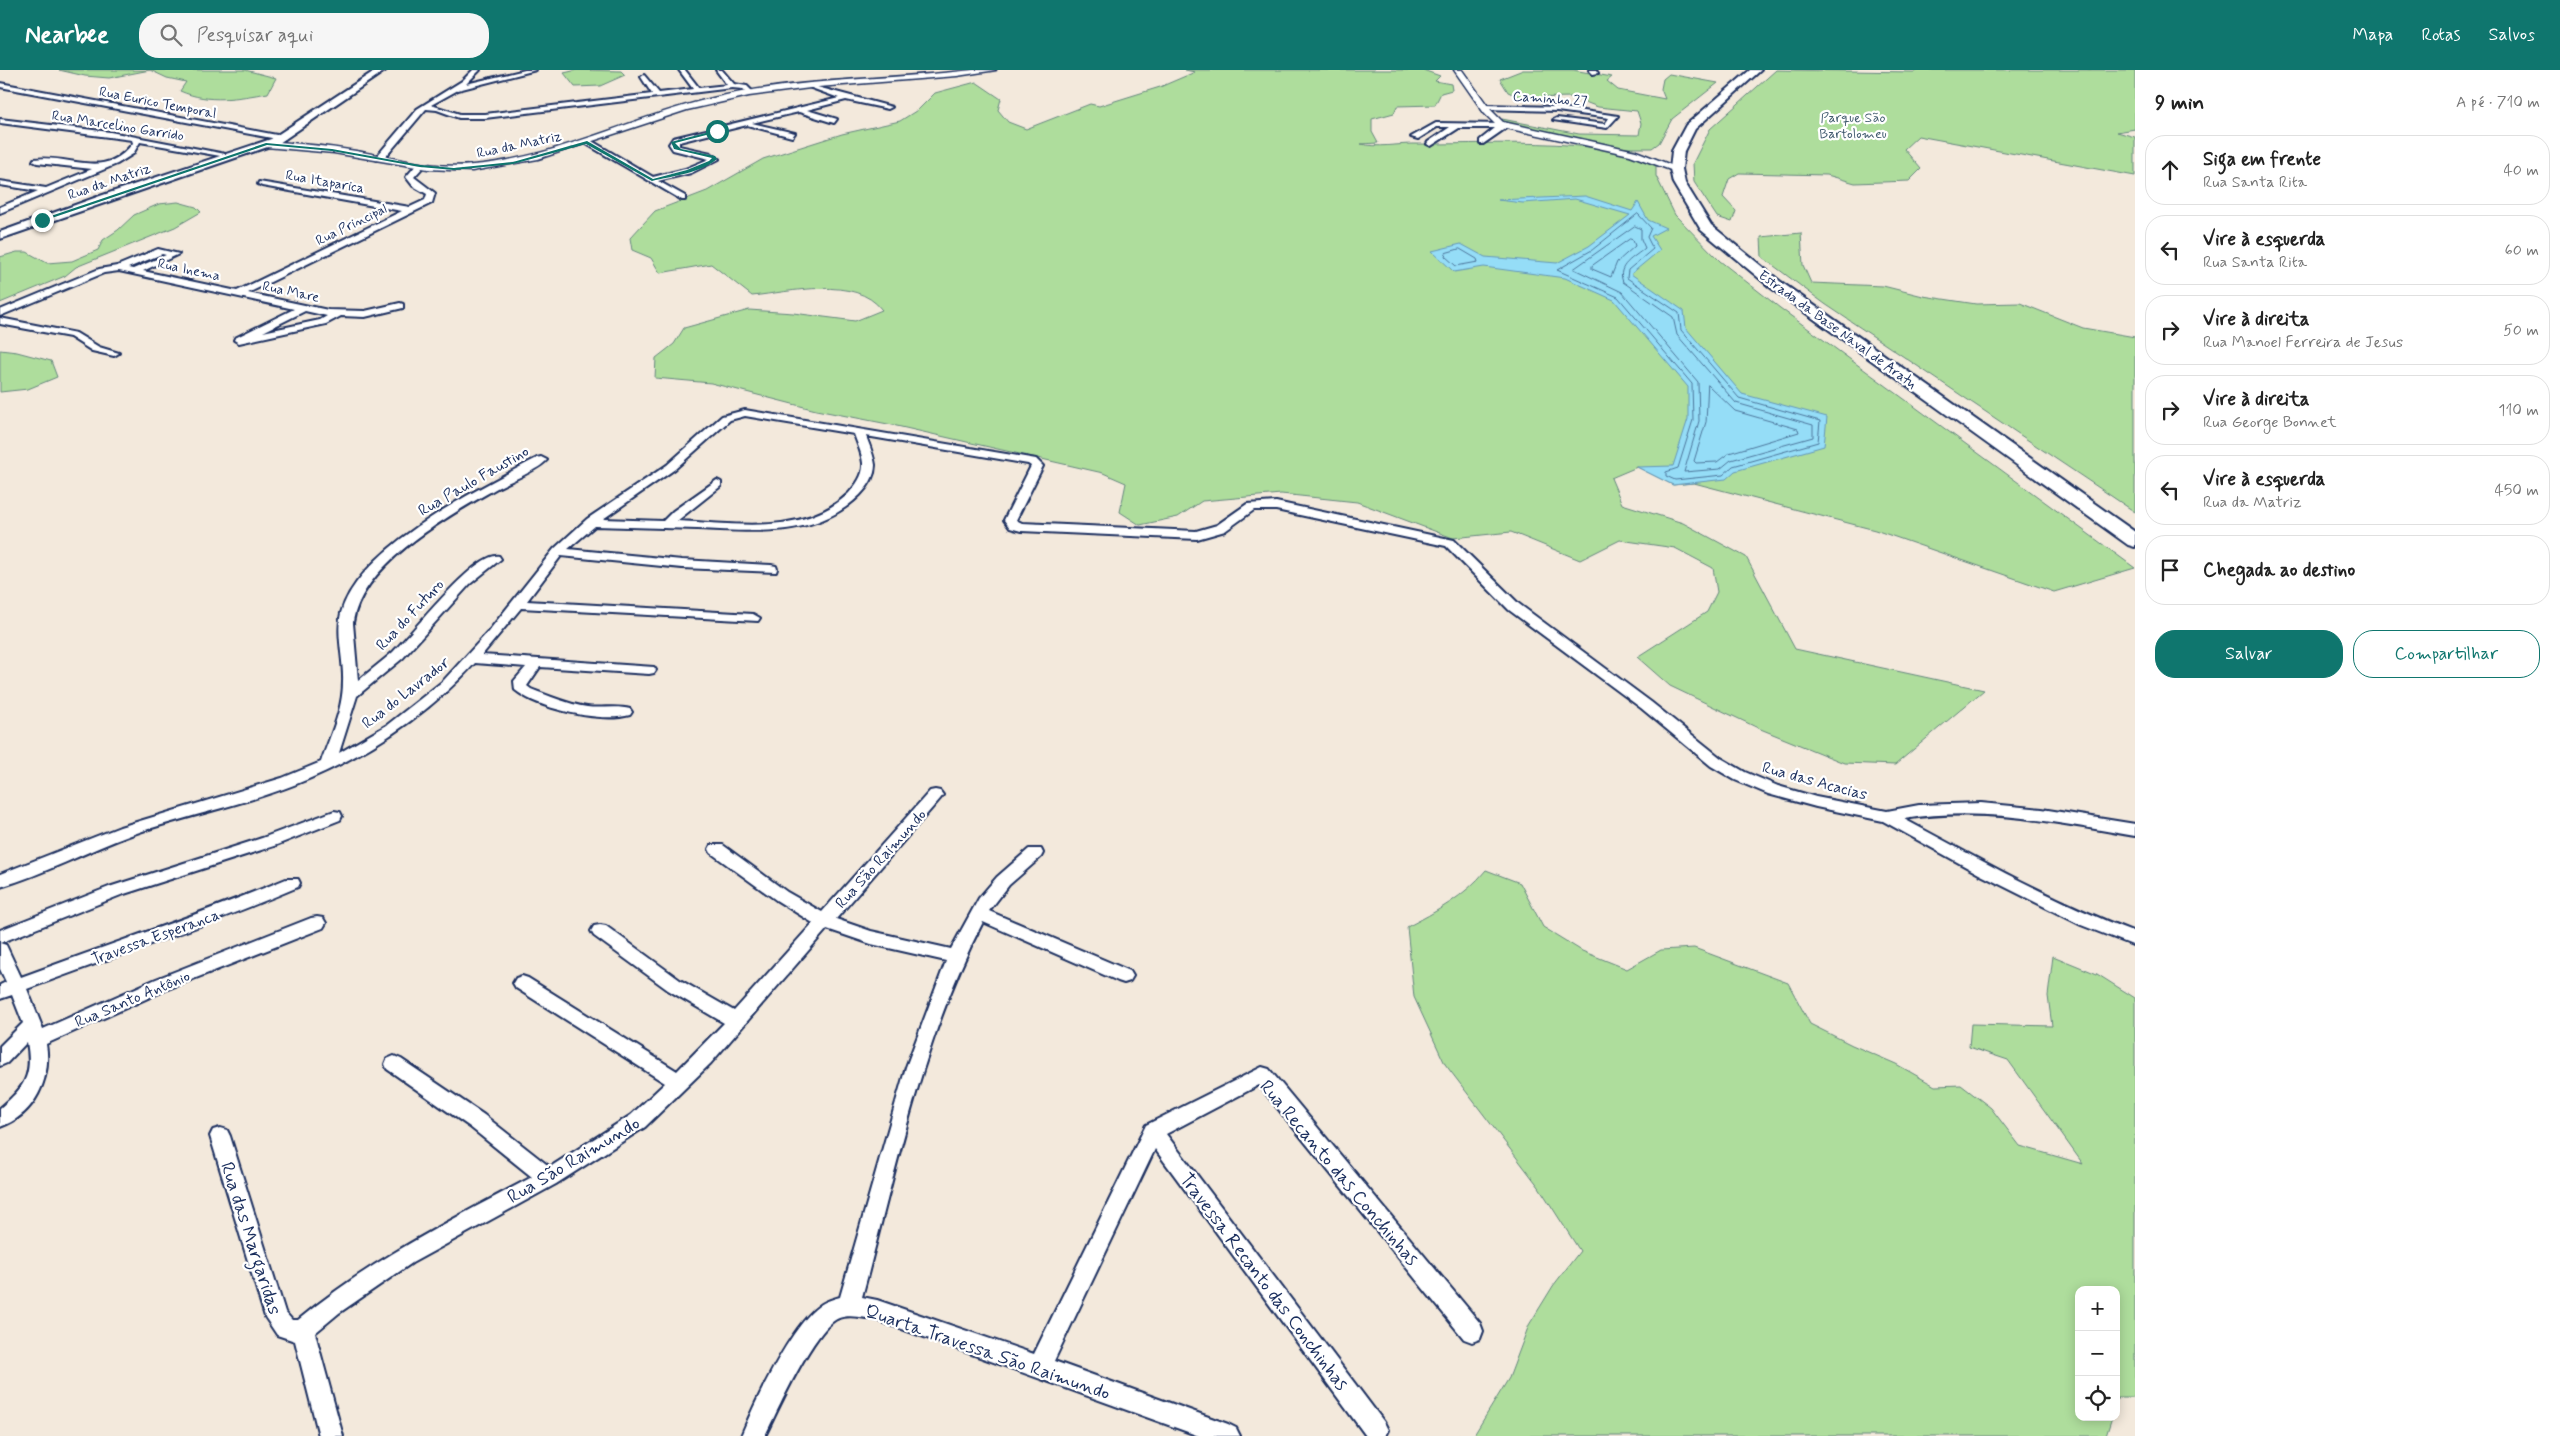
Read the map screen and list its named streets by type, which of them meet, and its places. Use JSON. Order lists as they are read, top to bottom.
{
  "streets": {
    "main road": ["Rua da Matriz", "Estrada da Base Naval de Aratu"],
    "street": [
      "Caminho 27",
      "Rua Eurico Temporal",
      "Rua Marcelino Garrido",
      "Rua Itaparica",
      "Rua Principal",
      "Rua Inema",
      "Rua Mare",
      "Rua Paulo Faustino",
      "Rua do Futuro",
      "Rua do Lavrador",
      "Rua das Acacias",
      "Rua São Raimundo",
      "Travessa Esperanca",
      "Rua Santo Antônio",
      "Rua Recanto das Conchinhas",
      "Rua das Margaridas",
      "Travessa Recanto das Conchinhas",
      "Quarta Travessa São Raimundo"
    ]
  },
  "crossings": [
    ["Rua Marcelino Garrido", "Rua da Matriz"],
    ["Rua da Matriz", "Rua Principal"],
    ["Rua Itaparica", "Rua Principal"],
    ["Rua Principal", "Rua Inema"],
    ["Rua Principal", "Rua Mare"],
    ["Rua Inema", "Rua Mare"],
    ["Rua Paulo Faustino", "Rua do Futuro"],
    ["Rua Paulo Faustino", "Rua do Lavrador"],
    ["Rua do Lavrador", "Rua das Acacias"],
    ["Rua São Raimundo", "Rua das Margaridas"],
    ["Rua Recanto das Conchinhas", "Travessa Recanto das Conchinhas"]
  ],
  "parks": ["Parque São Bartolomeu"],
  "page": {
    "header": "Nearbee",
    "search": "Pesquisar aqui",
    "nav": ["Mapa", "Rotas", "Salvos"],
    "heading": ["9 min", "A pé · 710 m"],
    "list": [
      ["Siga em frente", "Rua Santa Rita", "40 m"],
      ["Vire à esquerda", "Rua Santa Rita", "60 m"],
      ["Vire à direita", "Rua Manoel Ferreira de Jesus", "50 m"],
      ["Vire à direita", "Rua George Bonnet", "110 m"],
      ["Vire à esquerda", "Rua da Matriz", "450 m"],
      "Chegada ao destino"
    ],
    "buttons": ["Salvar", "Compartilhar"],
    "map_buttons": ["+", "−"]
  }
}
